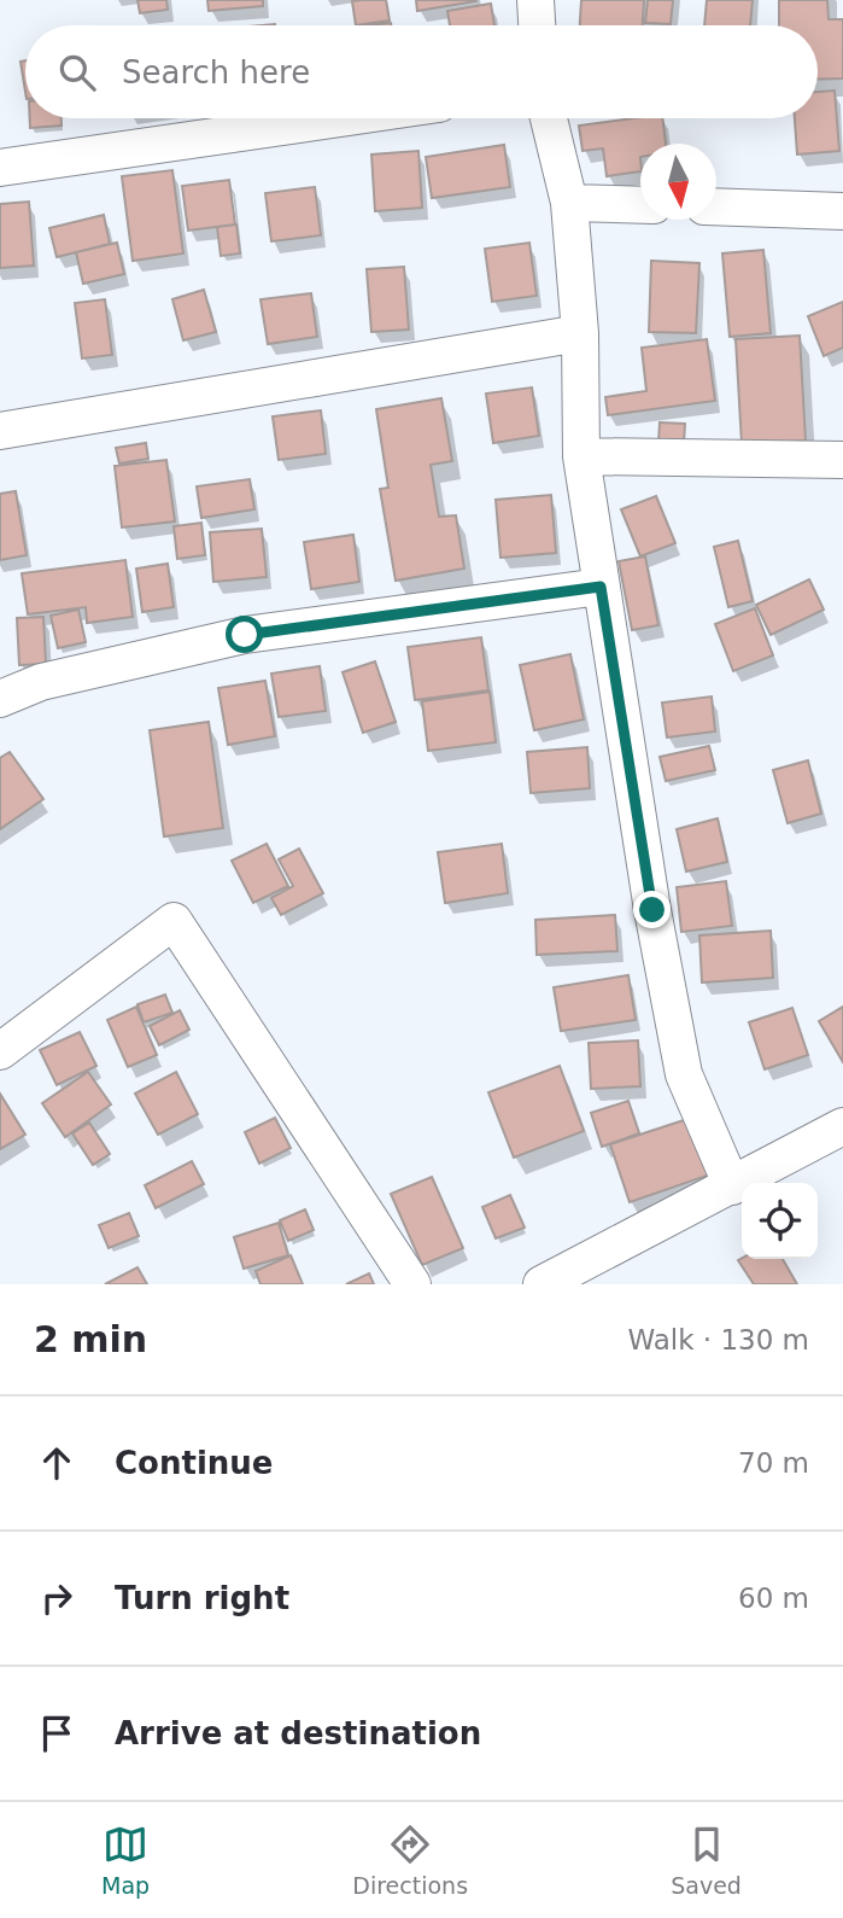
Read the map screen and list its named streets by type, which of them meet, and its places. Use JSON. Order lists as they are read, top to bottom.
{
  "north": "bottom",
  "page": {
    "search": "Search here",
    "heading": ["2 min", "Walk · 130 m"],
    "list": [
      ["Continue", "70 m"],
      ["Turn right", "60 m"],
      "Arrive at destination"
    ],
    "nav": ["Map", "Directions", "Saved"]
  }
}
